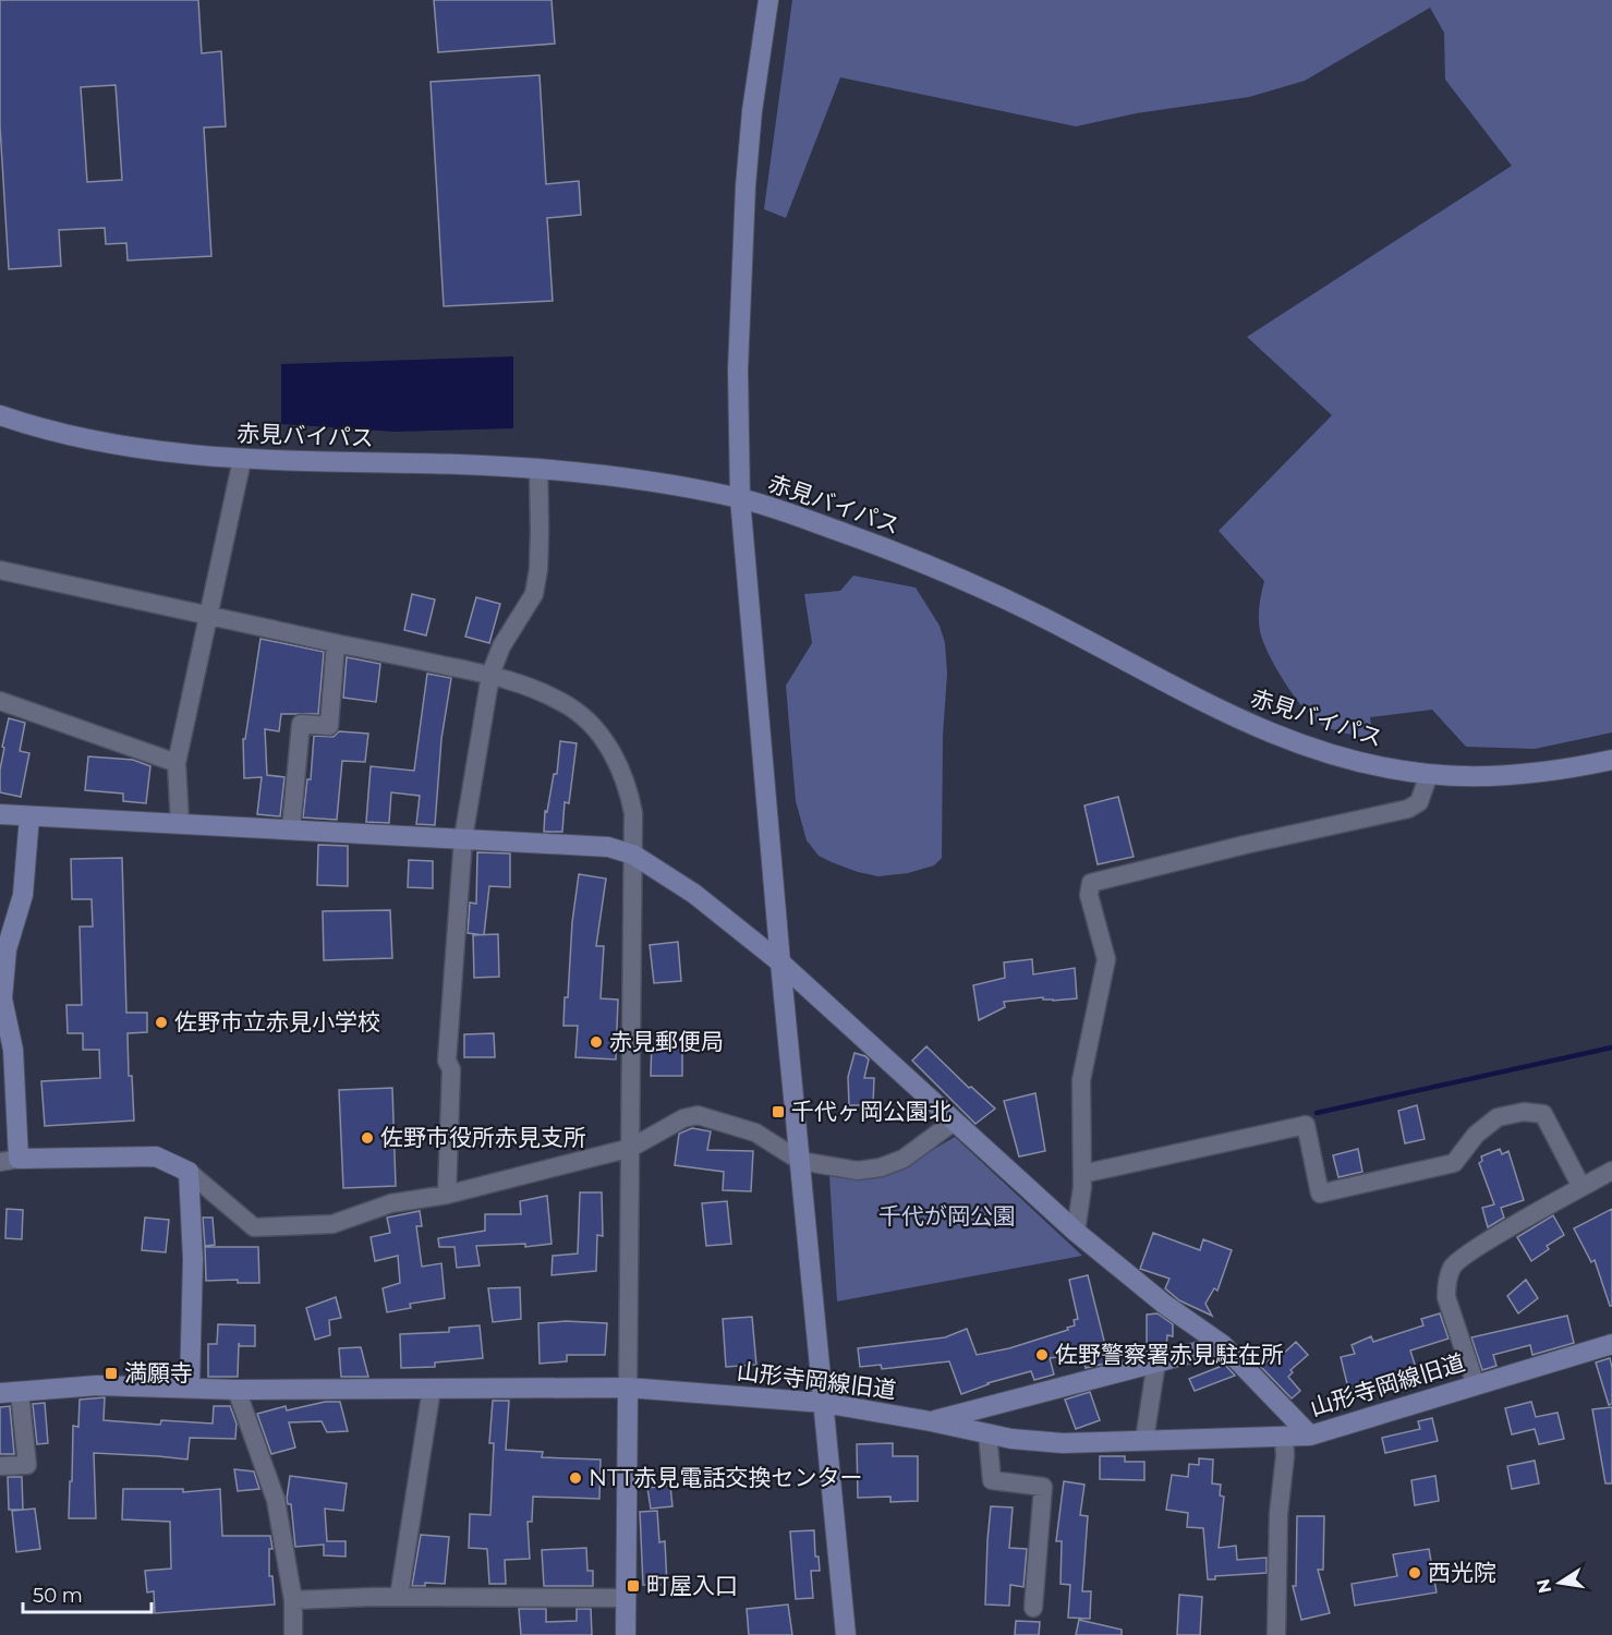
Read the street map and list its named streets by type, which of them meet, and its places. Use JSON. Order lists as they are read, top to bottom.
{
  "streets": {
    "street": ["赤見バイパス", "山形寺岡線旧道"]
  },
  "parks": ["千代が岡公園"],
  "places": {
    "other": [
      "佐野市立赤見小学校",
      "赤見郵便局",
      "佐野市役所赤見支所",
      "佐野警察署赤見駐在所",
      "NTT赤見電話交換センター",
      "西光院"
    ],
    "transit": ["千代ヶ岡公園北", "満願寺", "町屋入口"]
  },
  "scale_bar": "50 m",
  "north": "left"
}
